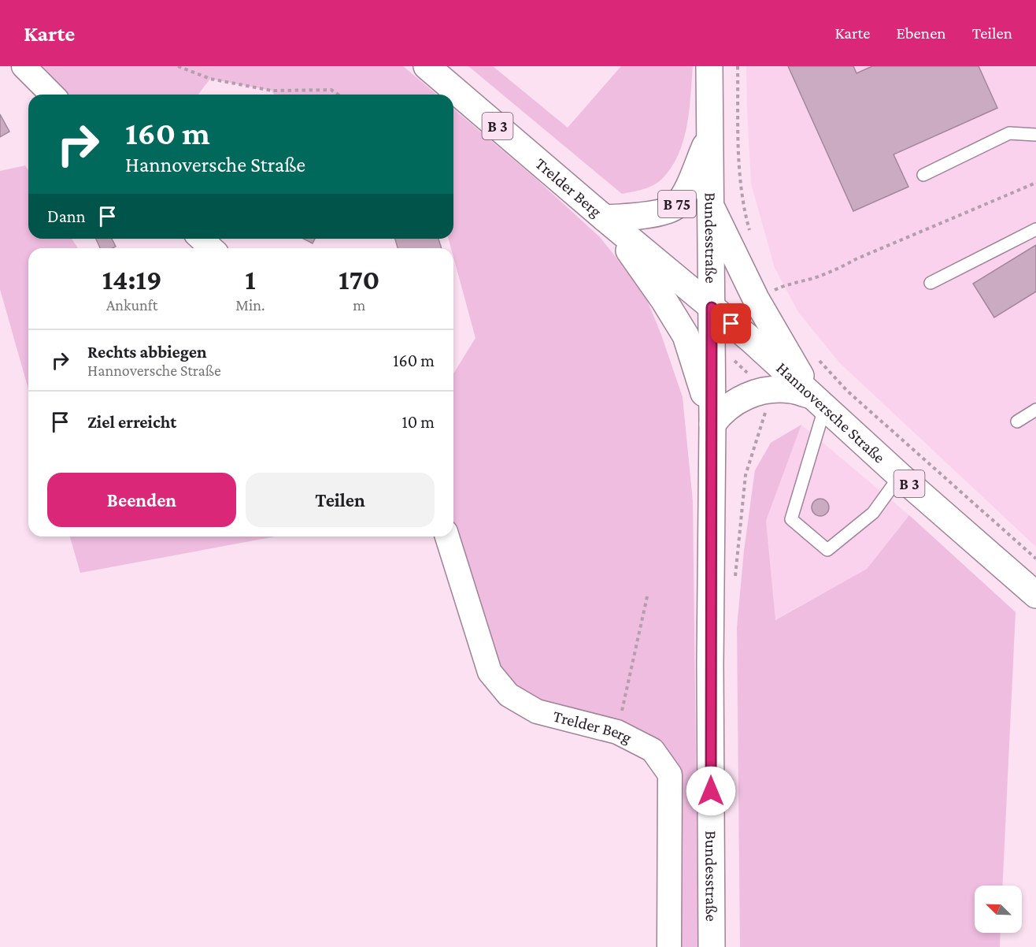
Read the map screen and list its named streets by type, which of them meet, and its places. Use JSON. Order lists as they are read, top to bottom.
{
  "streets": {
    "main road": [
      "B 3",
      "Trelder Berg",
      "B 75",
      "Bundesstraße",
      "Hannoversche Straße"
    ]
  },
  "crossings": [
    ["B 3", "Trelder Berg"],
    ["B 3", "B 75"],
    ["B 3", "Bundesstraße"],
    ["B 3", "Hannoversche Straße"],
    ["Trelder Berg", "B 75"],
    ["Trelder Berg", "Bundesstraße"],
    ["Trelder Berg", "Hannoversche Straße"],
    ["B 75", "Bundesstraße"],
    ["Bundesstraße", "Hannoversche Straße"]
  ],
  "north": "top left",
  "page": {
    "header": "Karte",
    "nav": ["Karte", "Ebenen", "Teilen"],
    "turn": ["160 m", "Hannoversche Straße"],
    "then": "Dann",
    "eta": [
      "14:19",
      "Ankunft",
      "1",
      "Min.",
      "170",
      "m"
    ],
    "list": [
      {
        "name": "Rechts abbiegen",
        "note": "Hannoversche Straße",
        "value": "160 m"
      },
      {
        "name": "Ziel erreicht",
        "value": "10 m"
      }
    ],
    "buttons": ["Beenden", "Teilen"]
  }
}
